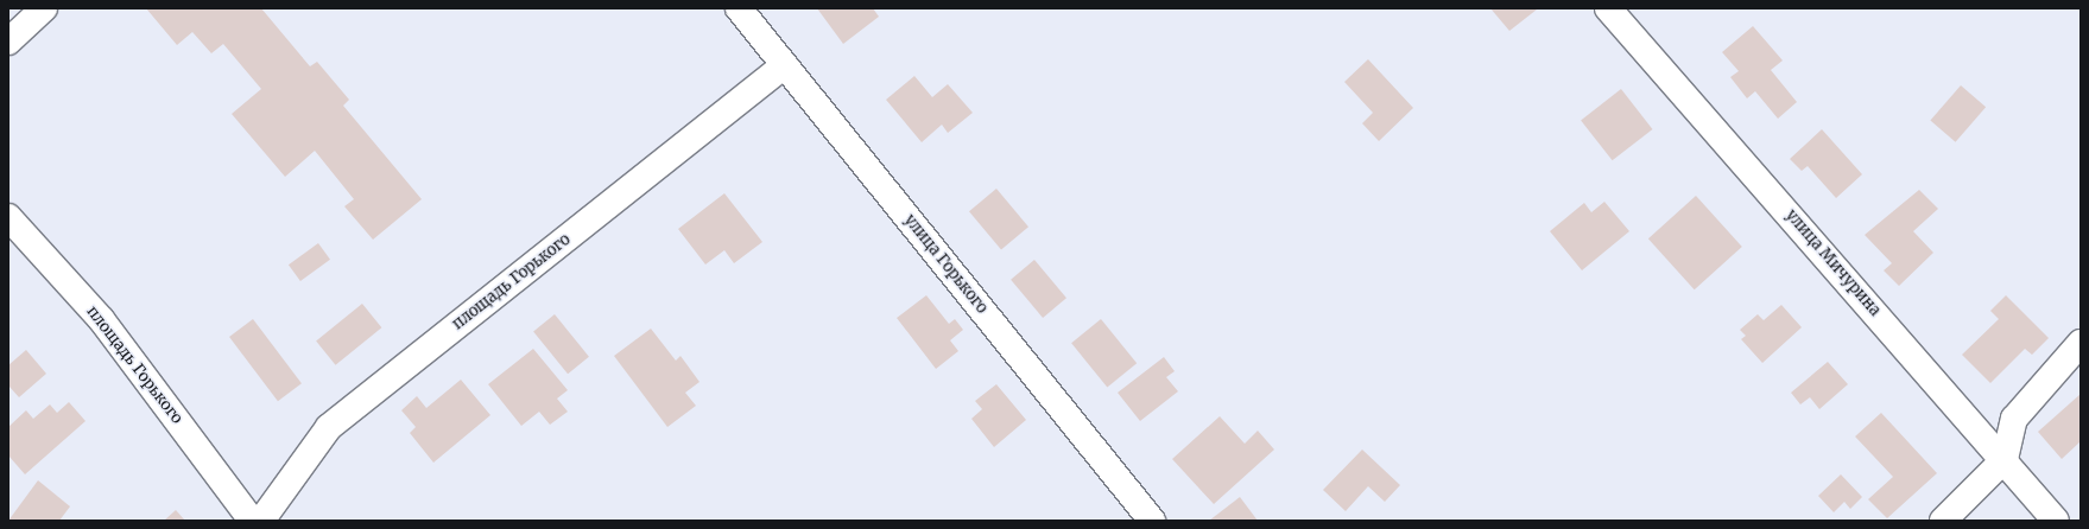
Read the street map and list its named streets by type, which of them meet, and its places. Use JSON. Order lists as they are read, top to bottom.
{
  "streets": {
    "street": ["улица Мичурина", "улица Горького", "площадь Горького"]
  },
  "crossings": [
    ["улица Горького", "площадь Горького"]
  ]
}
